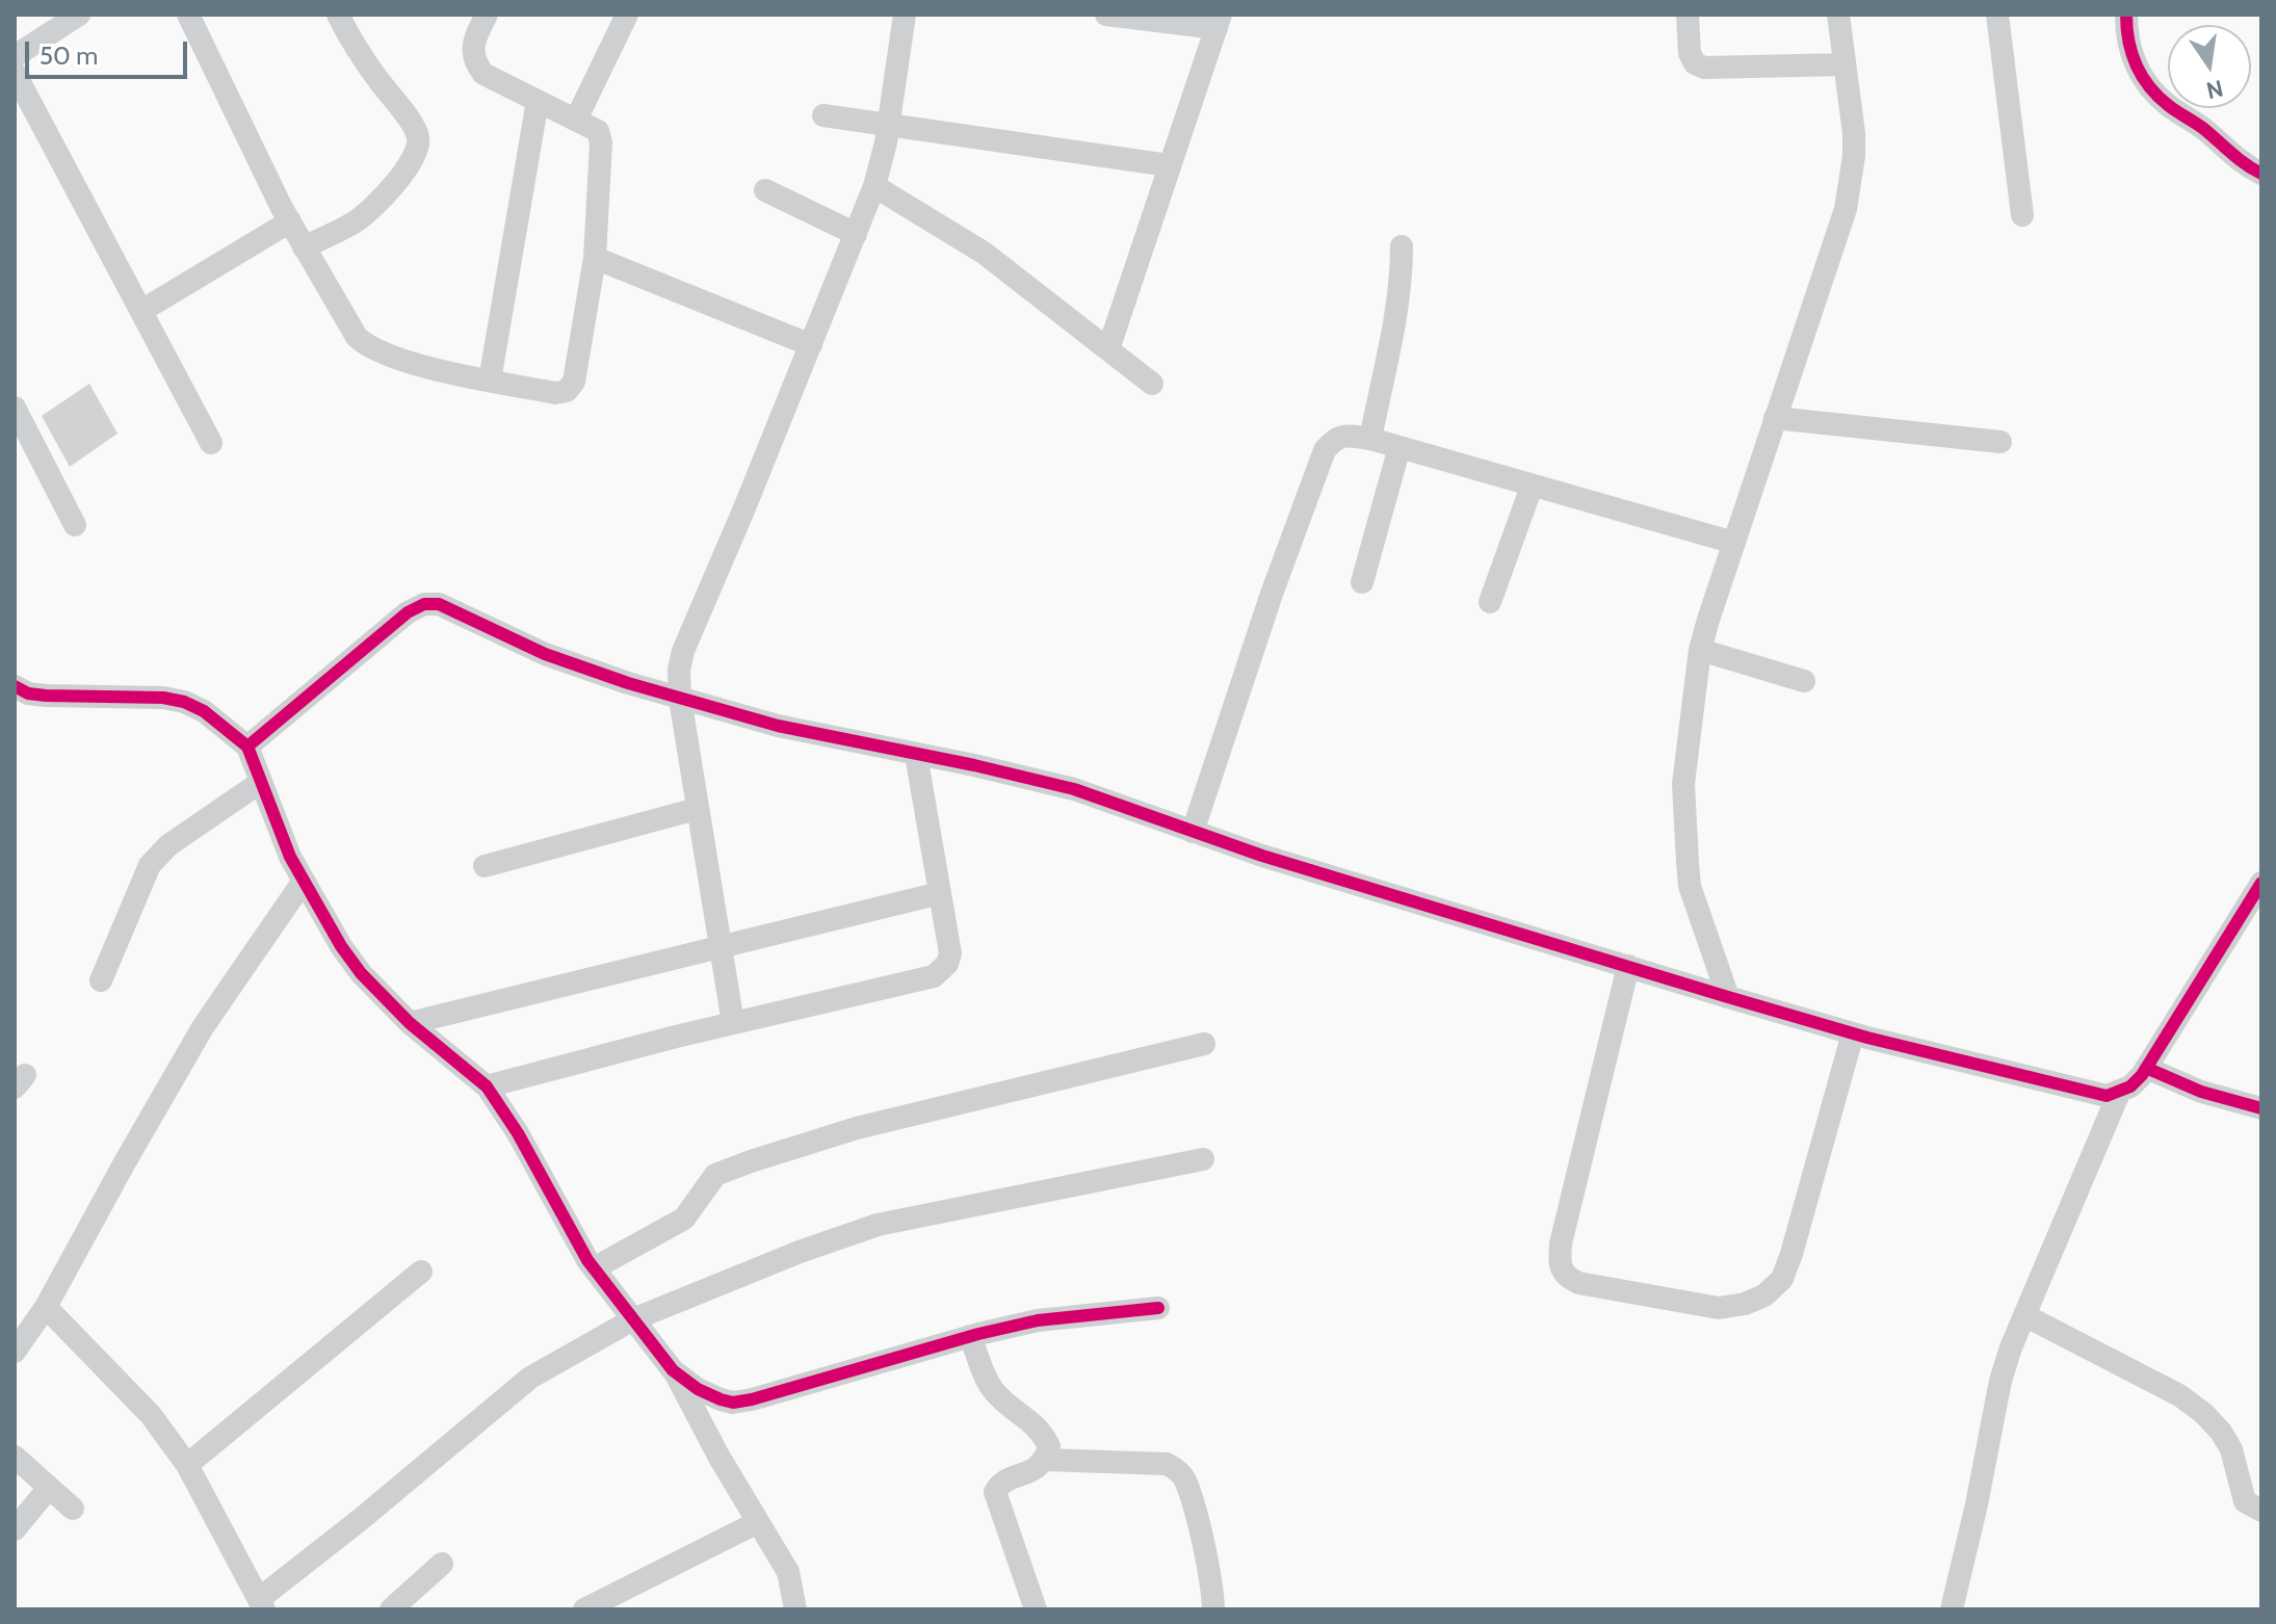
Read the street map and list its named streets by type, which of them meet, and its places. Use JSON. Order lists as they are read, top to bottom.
{
  "scale_bar": "50 m",
  "north": "bottom"
}
